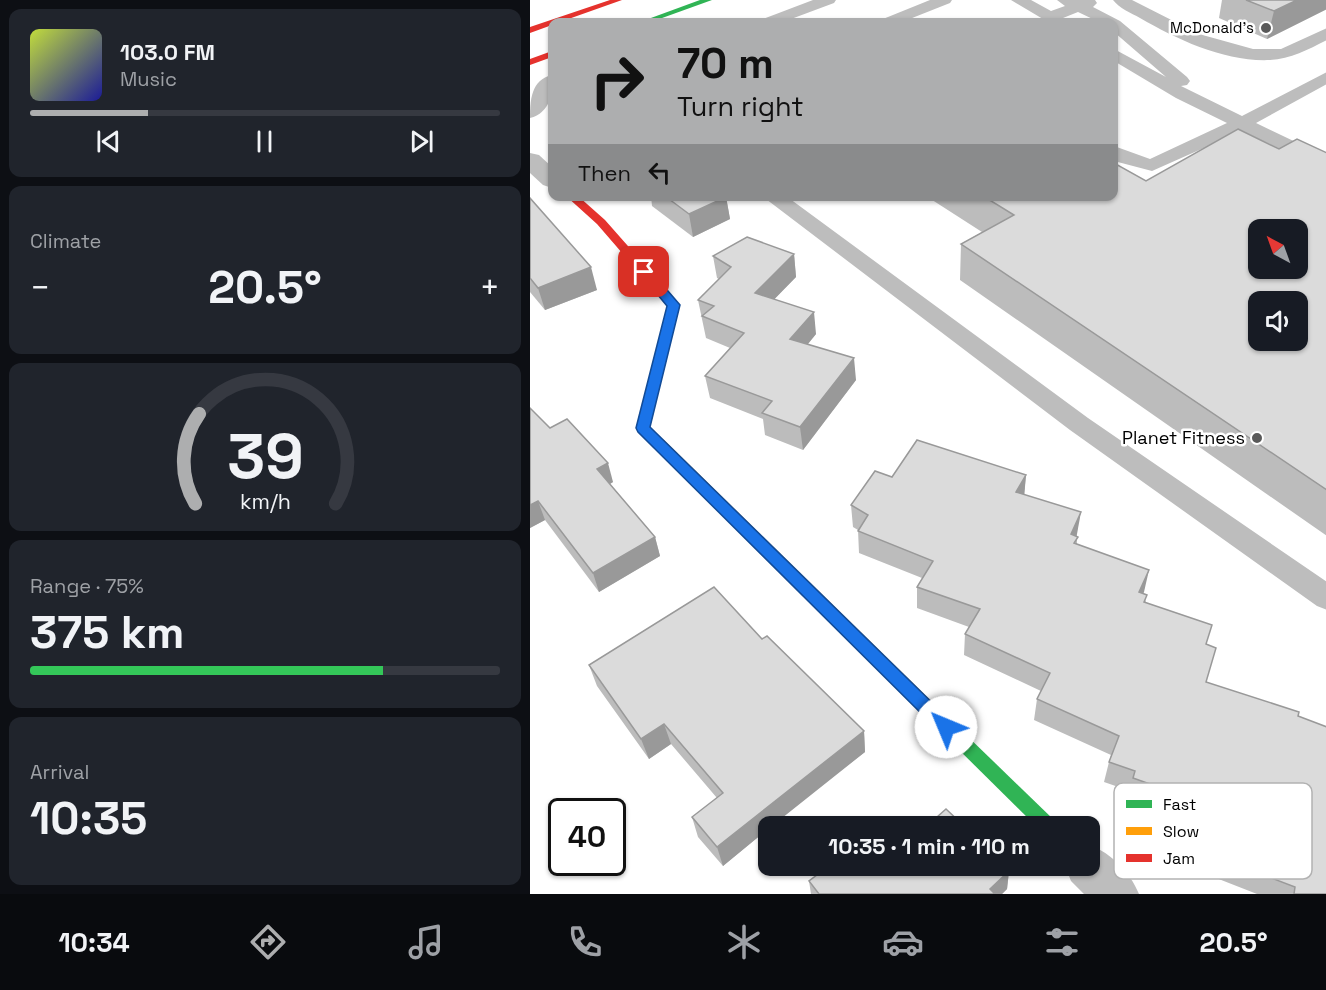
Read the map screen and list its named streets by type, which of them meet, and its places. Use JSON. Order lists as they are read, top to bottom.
{
  "places": ["McDonald's", "Planet Fitness"],
  "legend": ["Fast", "Slow", "Jam"],
  "north": "top left",
  "page": {
    "turn": ["70 m", "Turn right"],
    "song": ["103.0 FM", "Music"],
    "then": "Then",
    "tile": [
      "Climate",
      ["Range · 75%", "375 km"],
      ["Arrival", "10:35"]
    ],
    "heat": ["−", "20.5°", "+"],
    "limit": "40",
    "trip": "10:35 · 1 min · 110 m",
    "tabs": ["10:34", "20.5°"],
    "gauge": ["39", "km/h"]
  }
}
